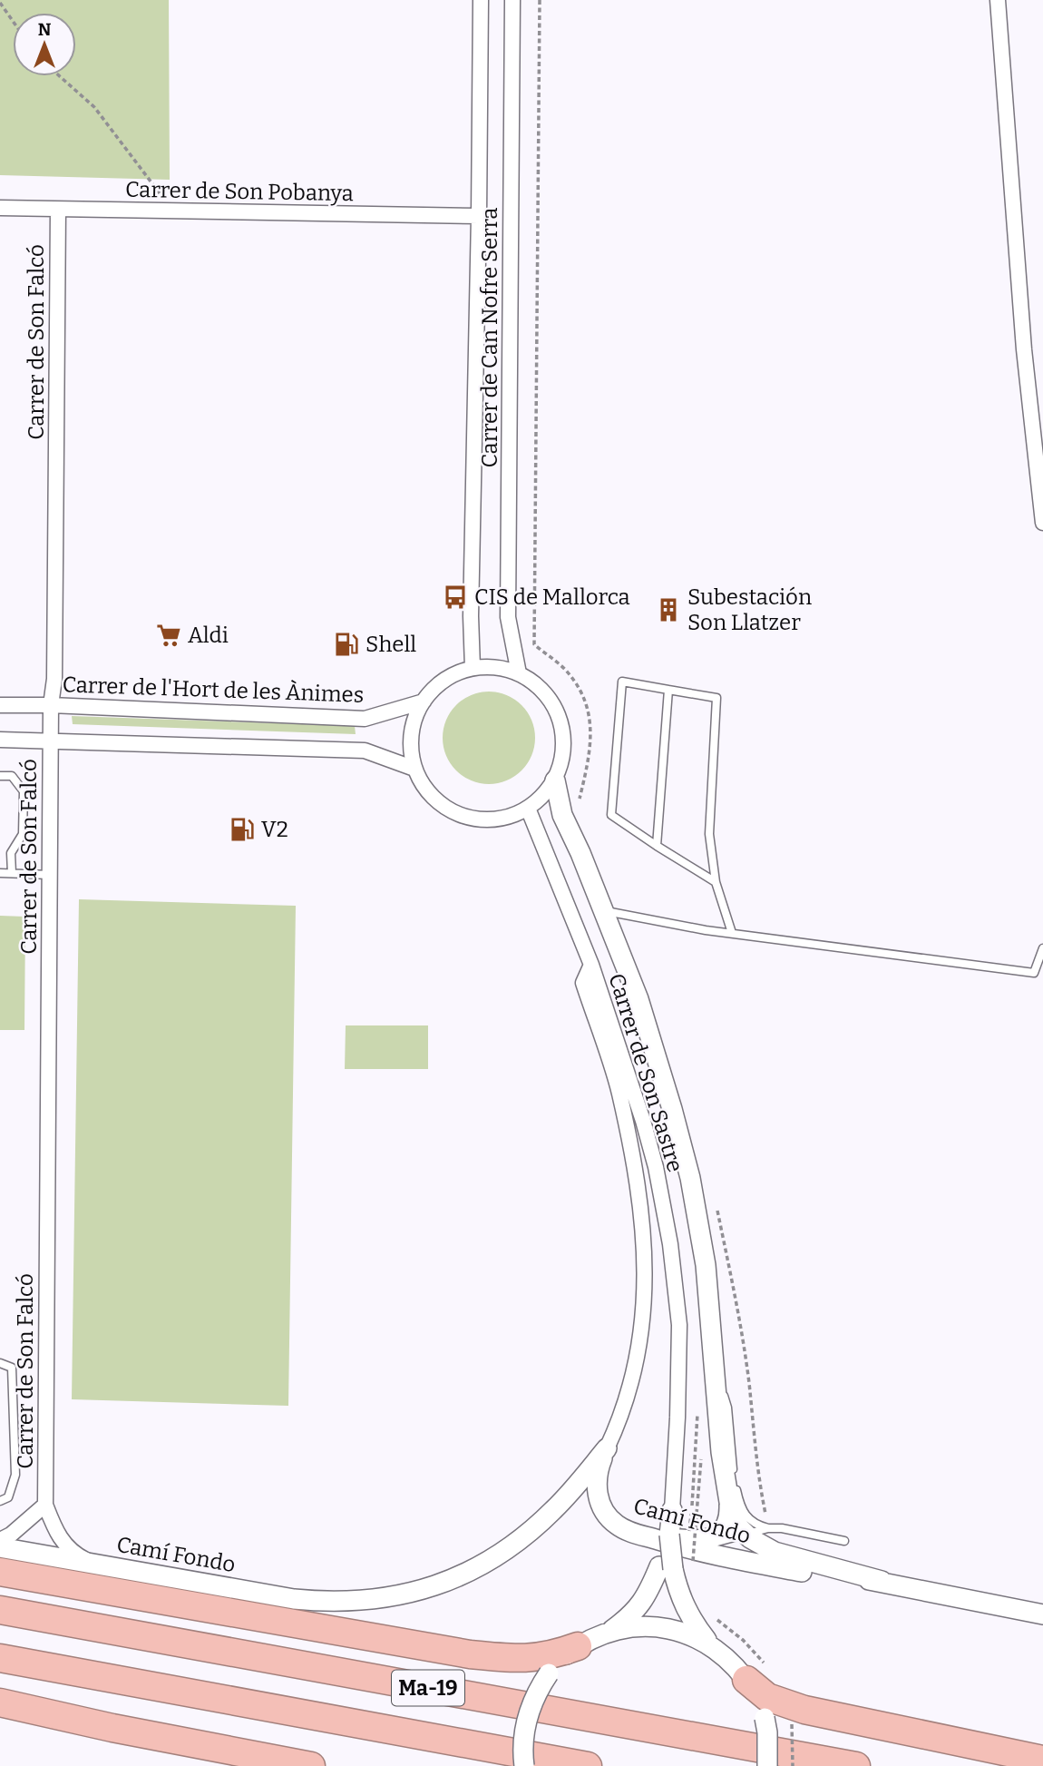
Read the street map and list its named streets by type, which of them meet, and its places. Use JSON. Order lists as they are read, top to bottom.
{
  "streets": {
    "highway": ["Ma-19"],
    "street": [
      "Carrer de Son Pobanya",
      "Carrer de Can Nofre Serra",
      "Carrer de Son Falcó",
      "Carrer de l'Hort de les Ànimes",
      "Carrer de Son Sastre",
      "Camí Fondo"
    ]
  },
  "crossings": [
    ["Carrer de Son Pobanya", "Carrer de Can Nofre Serra"],
    ["Carrer de Son Pobanya", "Carrer de Son Falcó"],
    ["Carrer de Can Nofre Serra", "Carrer de l'Hort de les Ànimes"],
    ["Carrer de Can Nofre Serra", "Carrer de Son Sastre"],
    ["Carrer de Son Falcó", "Carrer de l'Hort de les Ànimes"],
    ["Carrer de l'Hort de les Ànimes", "Carrer de Son Sastre"]
  ],
  "places": {
    "bus stop": ["CIS de Mallorca"],
    "building": ["Subestación Son Llatzer"],
    "supermarket": ["Aldi"],
    "fuel station": ["Shell", "V2"]
  },
  "north": "top"
}
